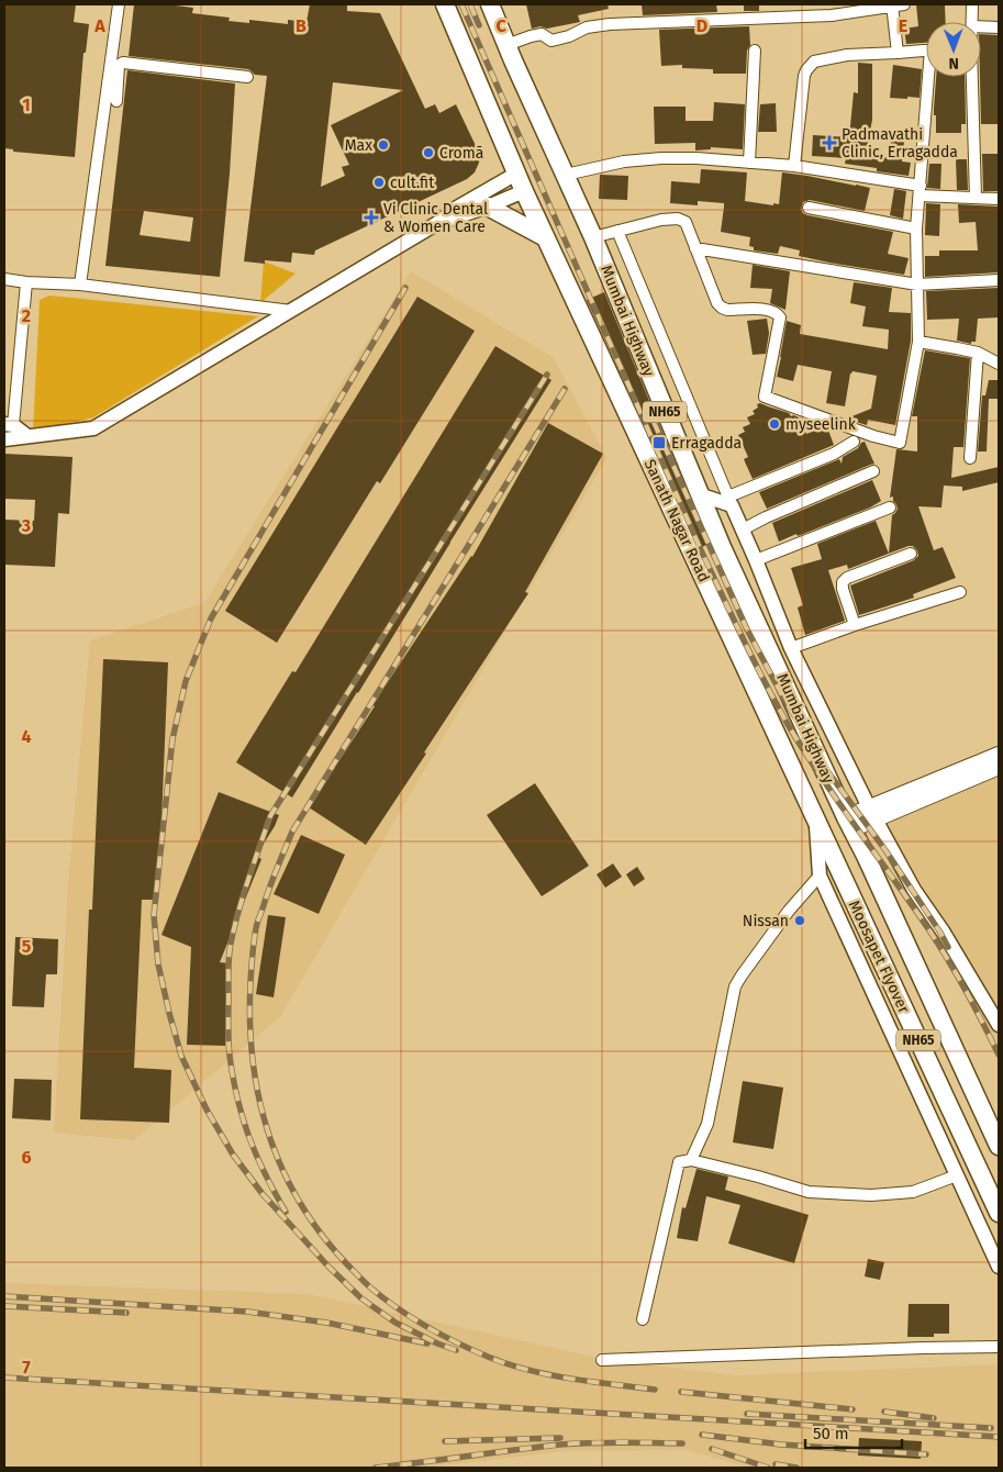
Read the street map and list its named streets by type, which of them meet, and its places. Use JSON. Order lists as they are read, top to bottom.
{
  "streets": {
    "highway": [
      "Mumbai Highway",
      "NH65",
      "Sanath Nagar Road",
      "Moosapet Flyover"
    ]
  },
  "crossings": [
    ["Mumbai Highway", "Moosapet Flyover"],
    ["NH65", "Sanath Nagar Road"],
    ["Sanath Nagar Road", "Moosapet Flyover"]
  ],
  "places": {
    "health": ["Padmavathi Clinic, Erragadda", "Vi Clinic Dental & Women Care"],
    "other": [
      "Max",
      "Cromā",
      "cult.fit",
      "myseelink",
      "Nissan"
    ],
    "transit": ["Erragadda"]
  },
  "scale_bar": "50 m",
  "north": "bottom",
  "grid": {
    "columns": [
      "A",
      "B",
      "C",
      "D",
      "E"
    ],
    "rows": [
      "1",
      "2",
      "3",
      "4",
      "5",
      "6",
      "7"
    ]
  }
}
